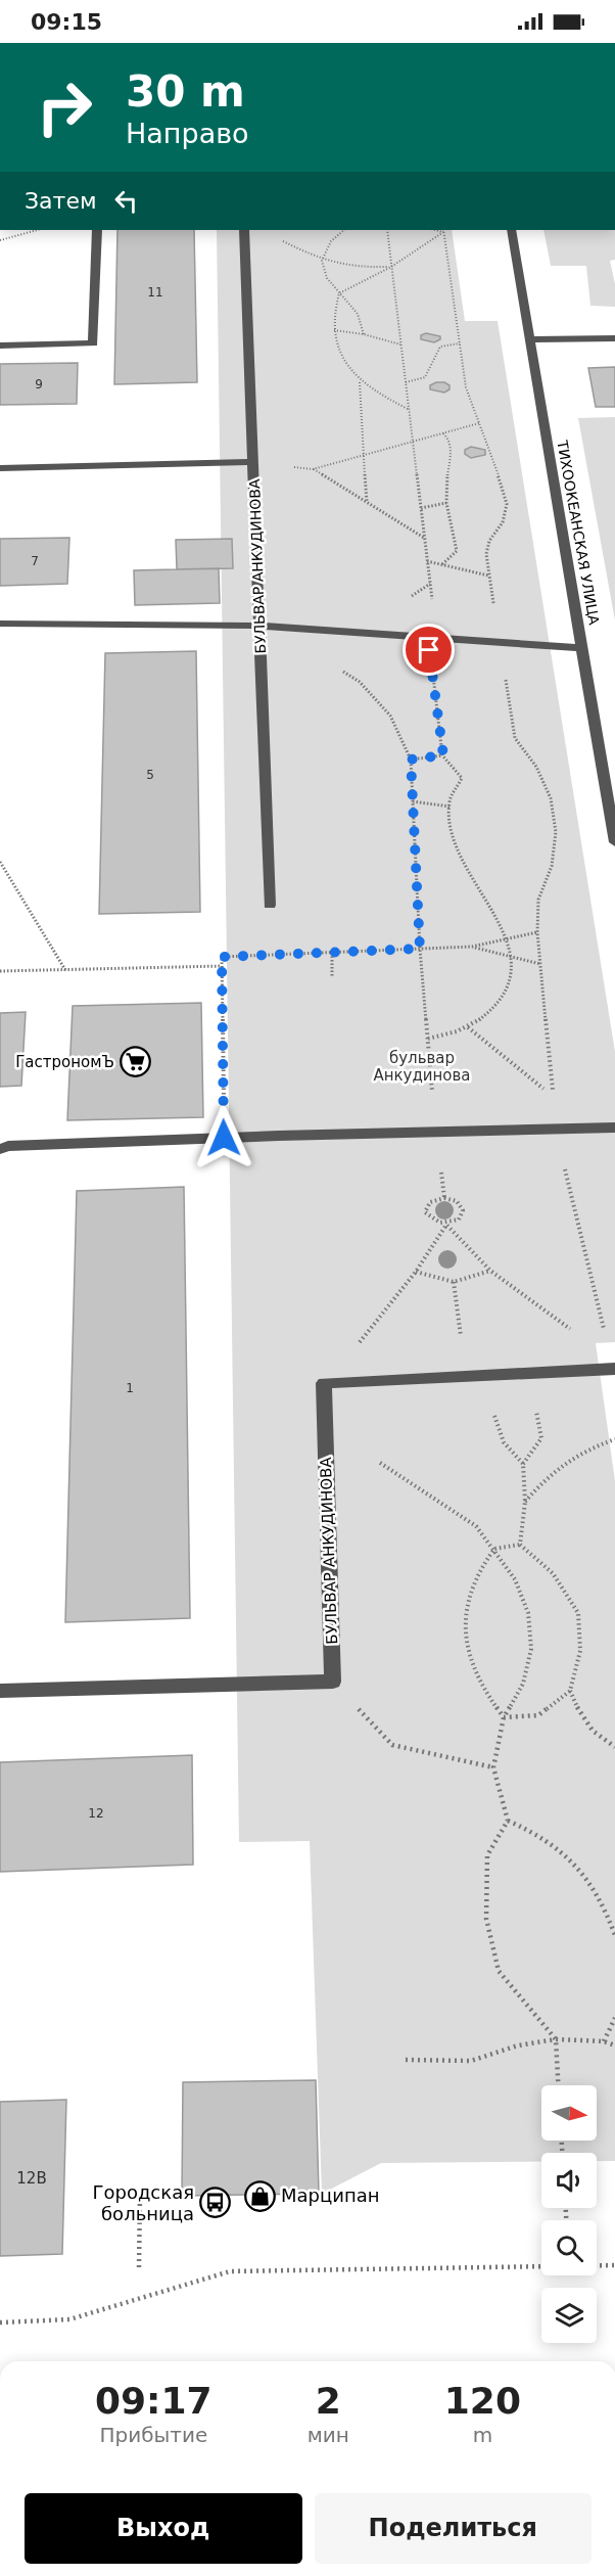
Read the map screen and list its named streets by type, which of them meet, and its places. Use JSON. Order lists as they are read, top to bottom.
{
  "streets": {
    "street": ["ТИХООКЕАНСКАЯ УЛИЦА", "БУЛЬВАР АНКУДИНОВА"]
  },
  "parks": ["бульвар Анкудинова"],
  "places": {
    "supermarket": ["ГастрономЪ"],
    "shop": ["Марципан"],
    "bus stop": ["Городская больница"]
  },
  "house_numbers": [
    "11",
    "9",
    "7",
    "5",
    "1",
    "12",
    "12В"
  ],
  "north": "right",
  "page": {
    "status": "09:15",
    "turn": ["30 m", "Направо"],
    "then": "Затем",
    "eta": [
      "09:17",
      "Прибытие",
      "2",
      "мин",
      "120",
      "m"
    ],
    "buttons": ["Выход", "Поделиться"]
  }
}
